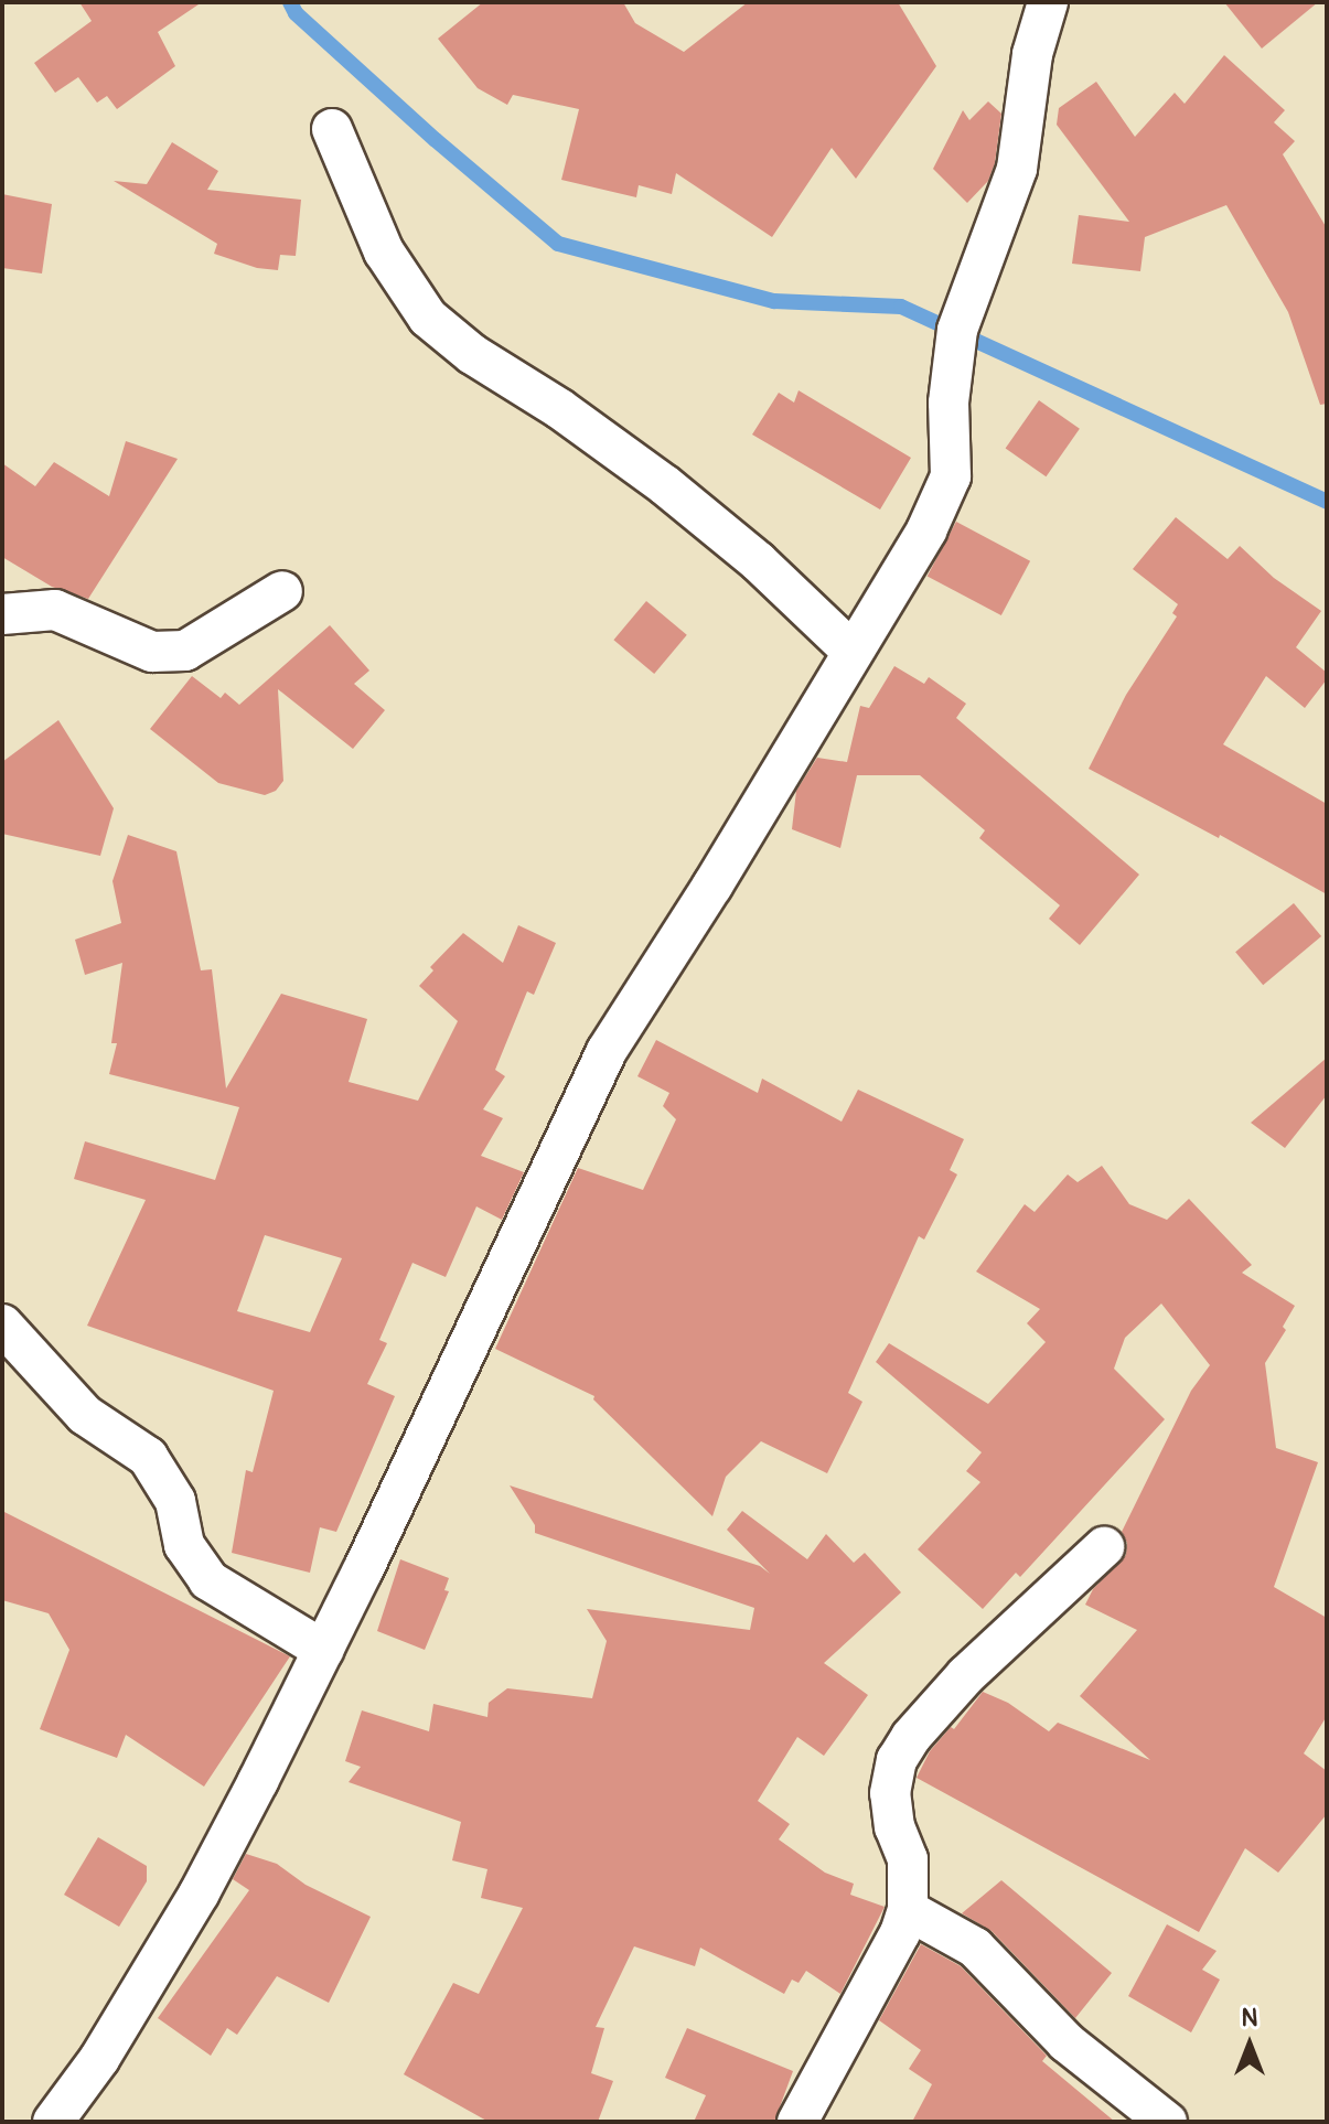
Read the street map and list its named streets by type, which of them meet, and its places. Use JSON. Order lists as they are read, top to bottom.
{
  "north": "top"
}
